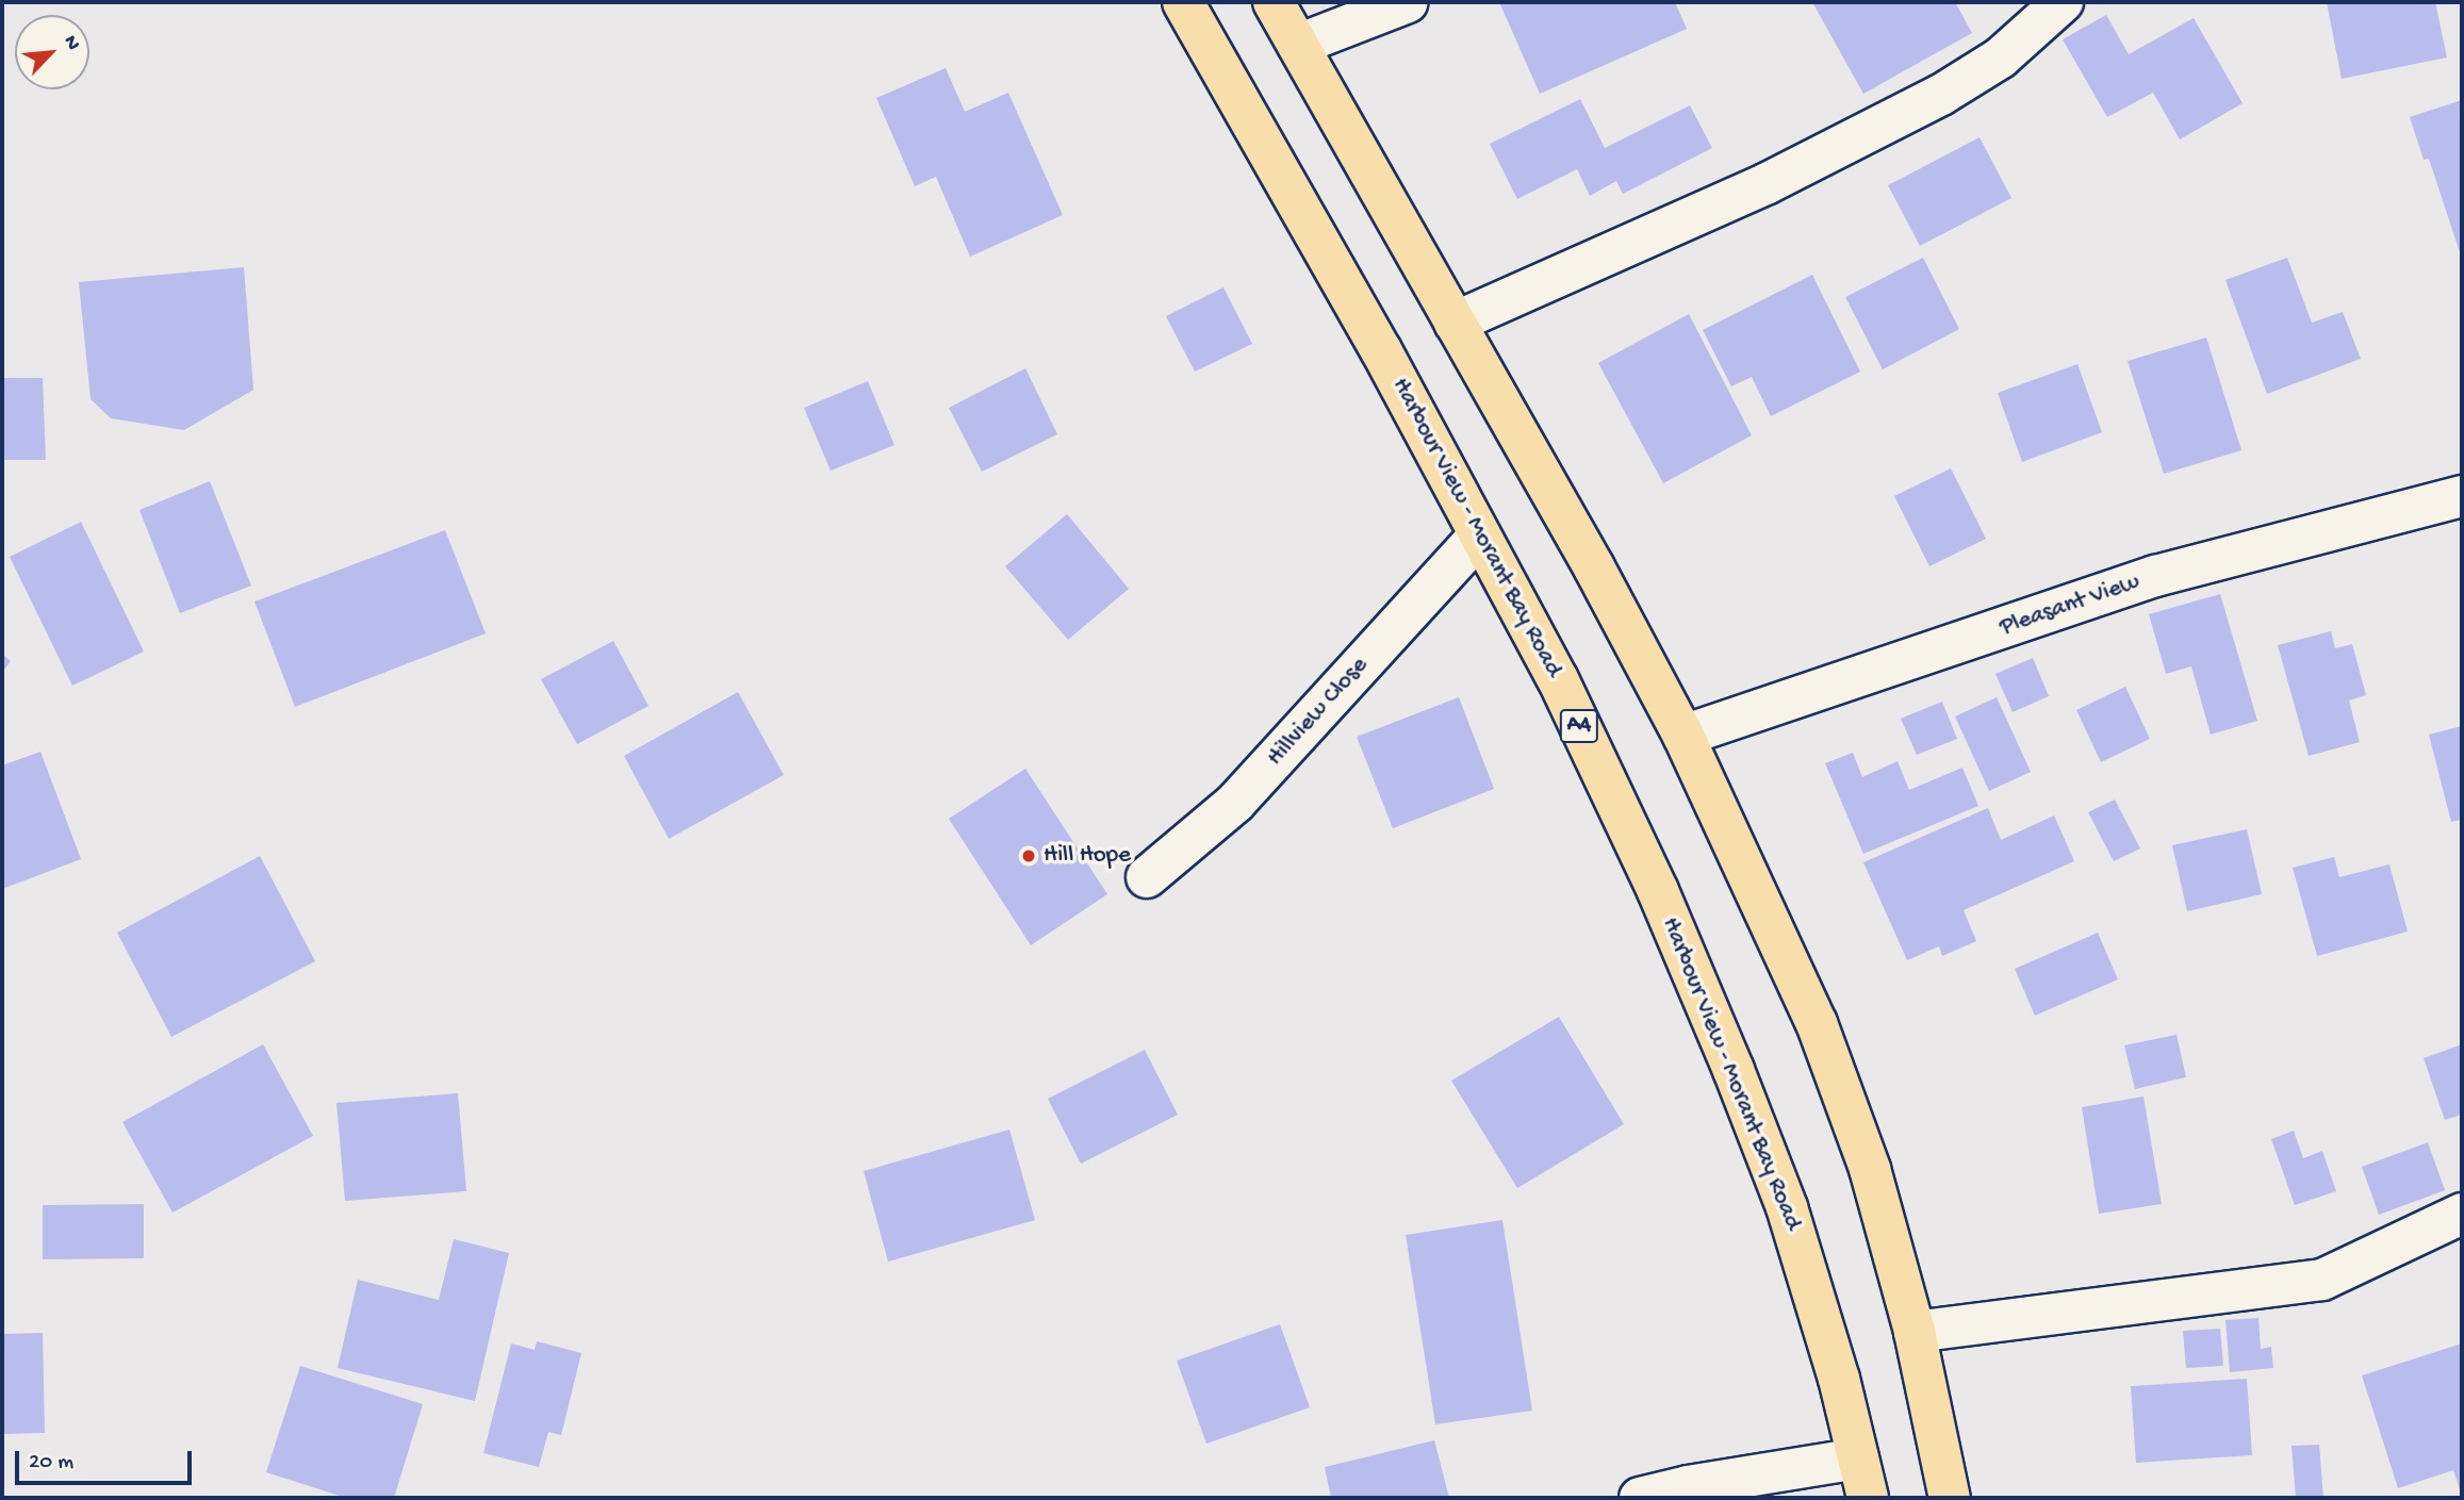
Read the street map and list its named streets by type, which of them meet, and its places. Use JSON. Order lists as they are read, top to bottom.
{
  "streets": {
    "highway": ["Harbour View - Morant Bay Road", "A4"],
    "street": ["Pleasant View", "Hillview Close"]
  },
  "crossings": [
    ["Harbour View - Morant Bay Road", "Hillview Close"]
  ],
  "places": ["Hill Hope"],
  "scale_bar": "20 m",
  "north": "top right"
}
